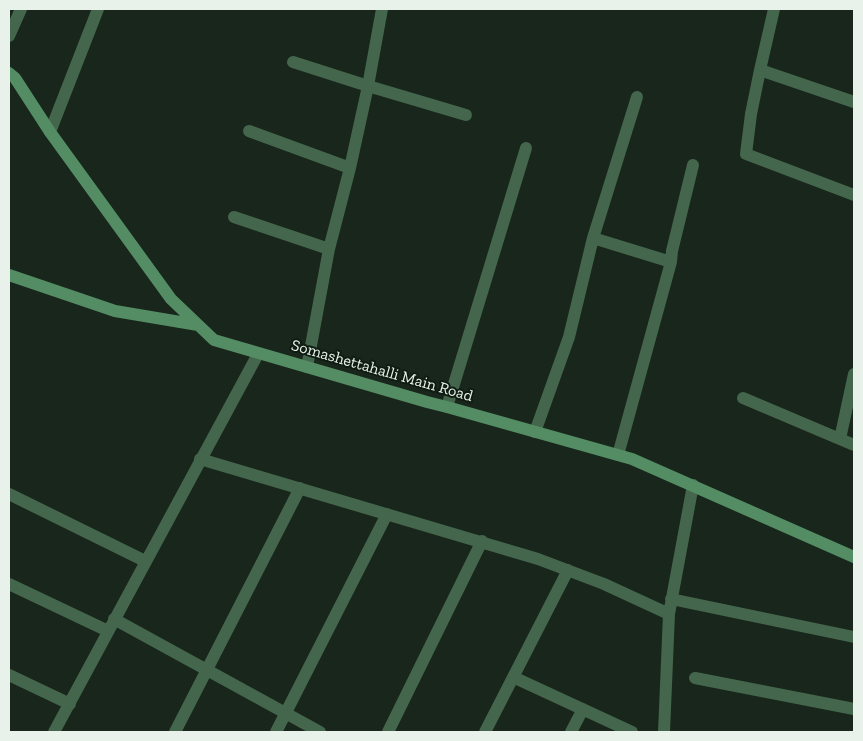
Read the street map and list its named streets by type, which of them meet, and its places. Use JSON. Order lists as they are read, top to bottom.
{
  "streets": {
    "street": ["Somashettahalli Main Road"]
  }
}
